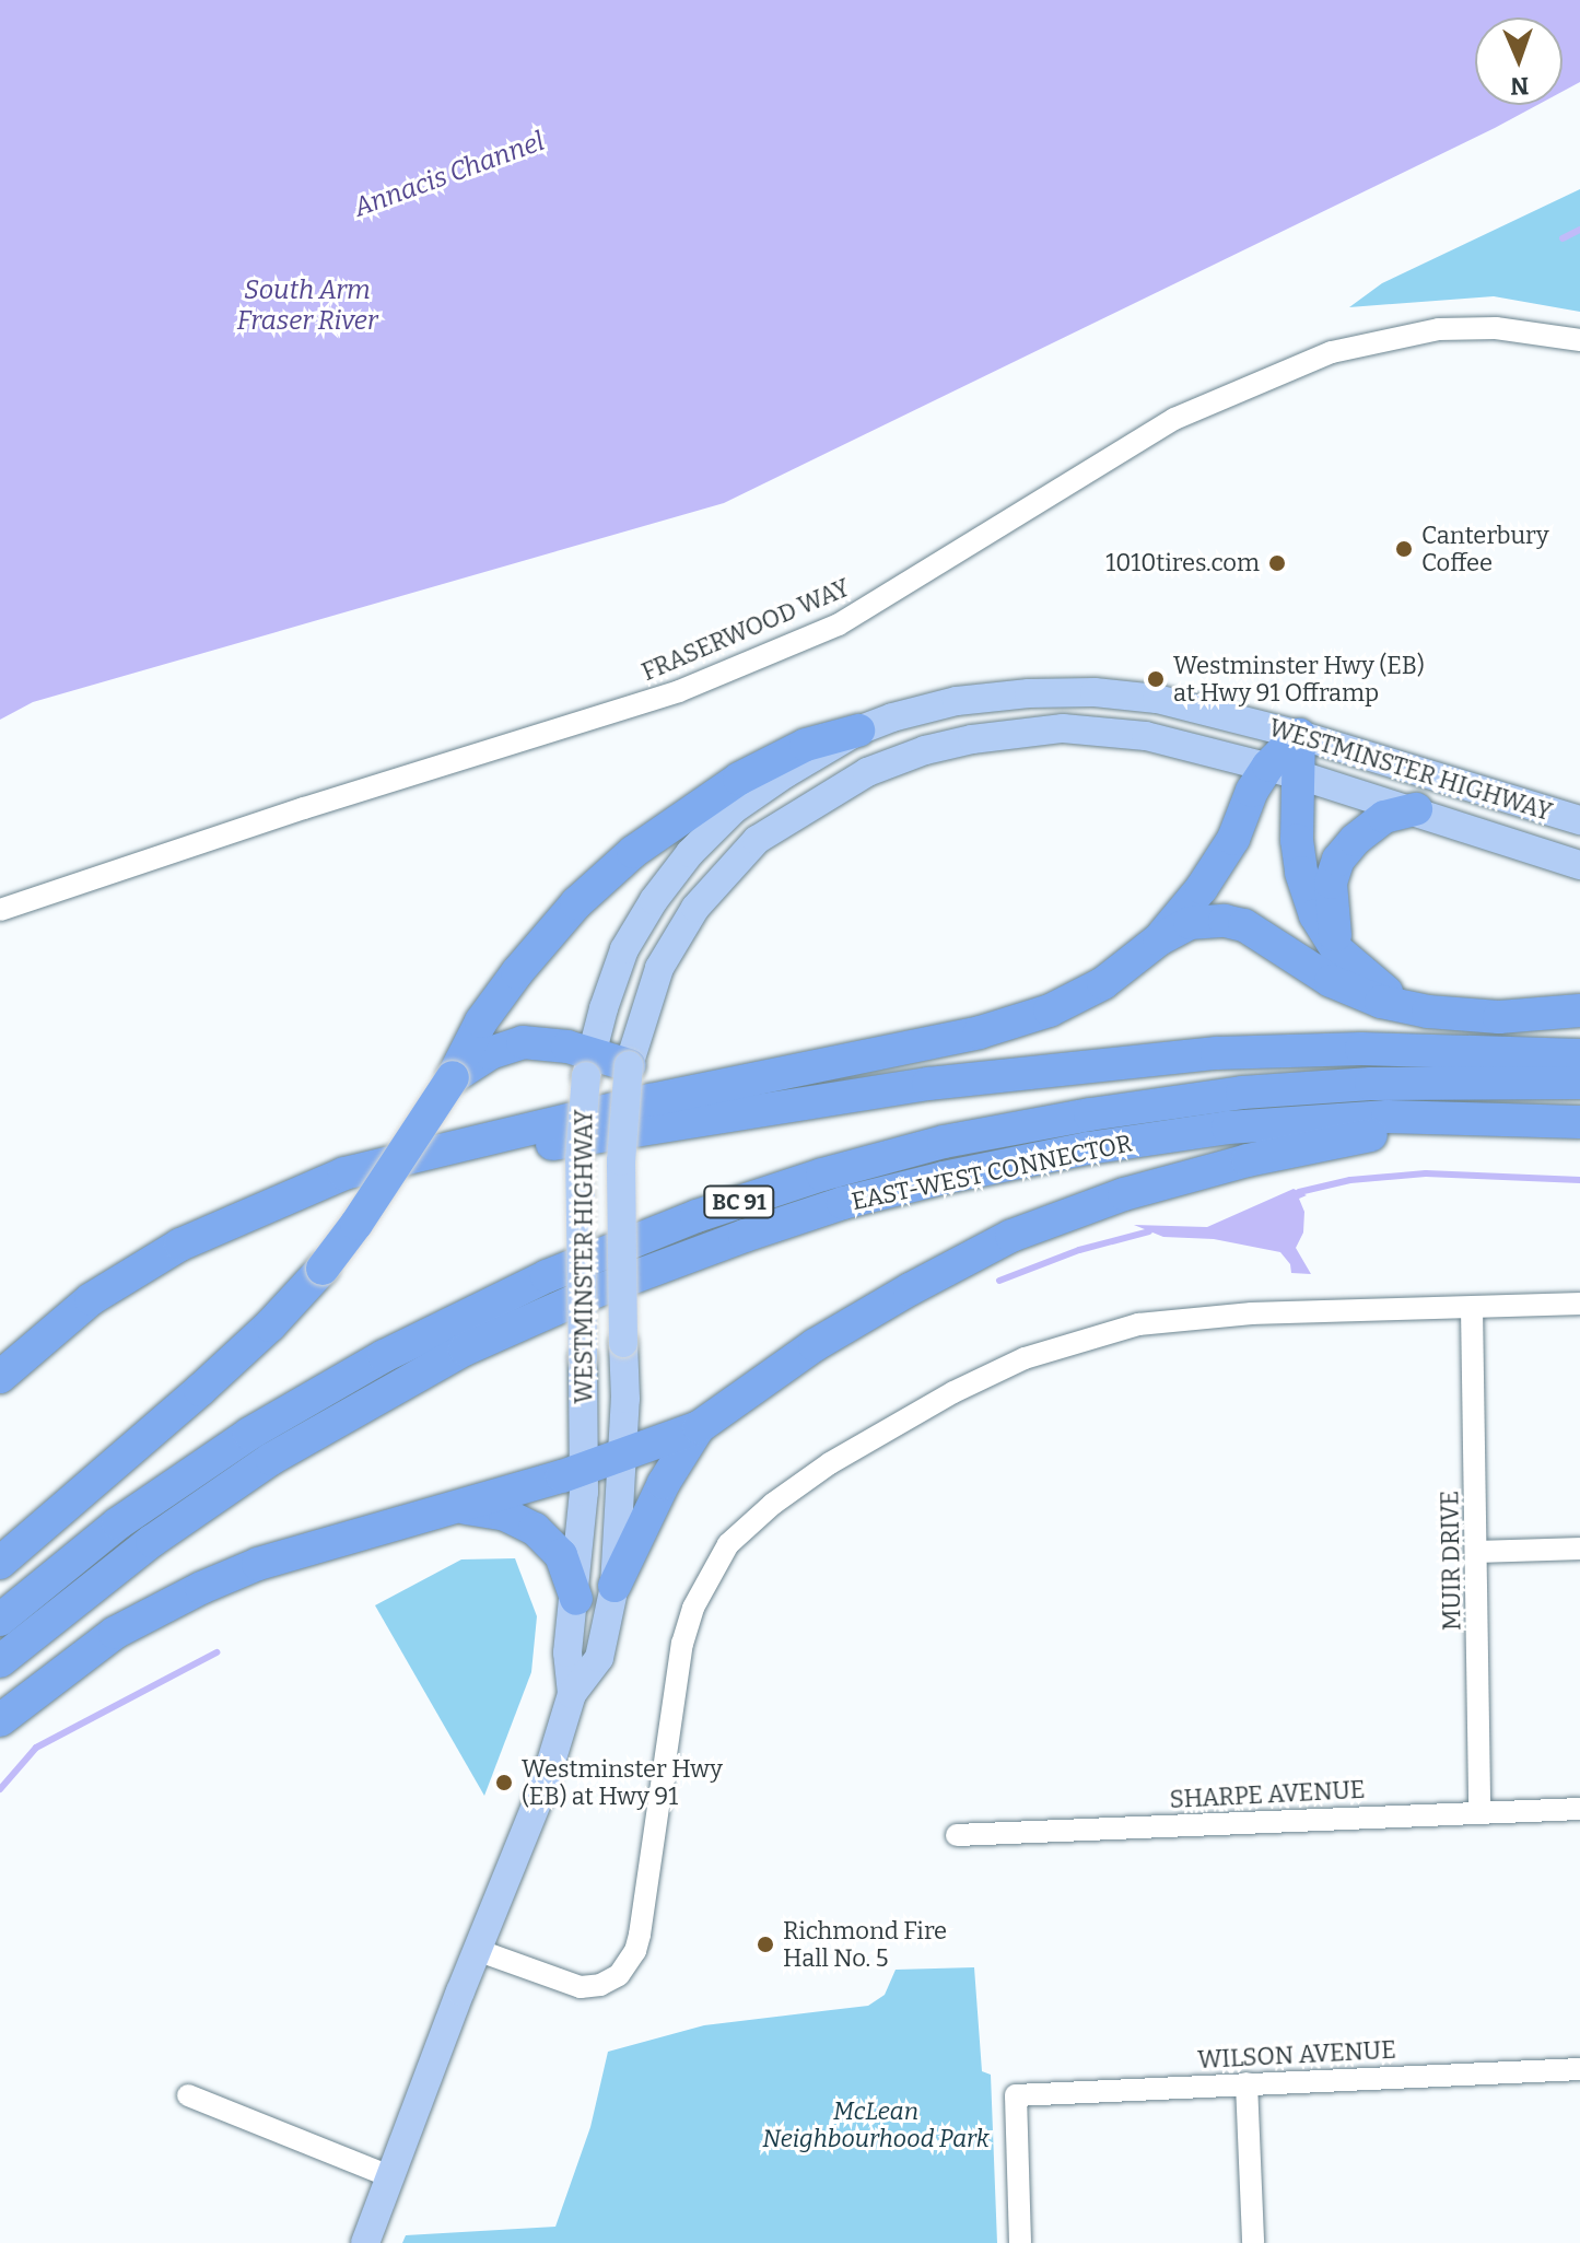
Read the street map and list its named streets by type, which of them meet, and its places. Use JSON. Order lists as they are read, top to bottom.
{
  "streets": {
    "highway": ["EAST-WEST CONNECTOR", "BC 91"],
    "main road": ["WESTMINSTER HIGHWAY"],
    "street": [
      "FRASERWOOD WAY",
      "MUIR DRIVE",
      "SHARPE AVENUE",
      "WILSON AVENUE"
    ]
  },
  "crossings": [
    ["MUIR DRIVE", "SHARPE AVENUE"]
  ],
  "water": ["Annacis Channel", "South Arm Fraser River"],
  "parks": ["McLean Neighbourhood Park"],
  "places": [
    "Canterbury Coffee",
    "1010tires.com",
    "Westminster Hwy (EB) at Hwy 91 Offramp",
    "Westminster Hwy (EB) at Hwy 91",
    "Richmond Fire Hall No. 5"
  ],
  "north": "bottom"
}
